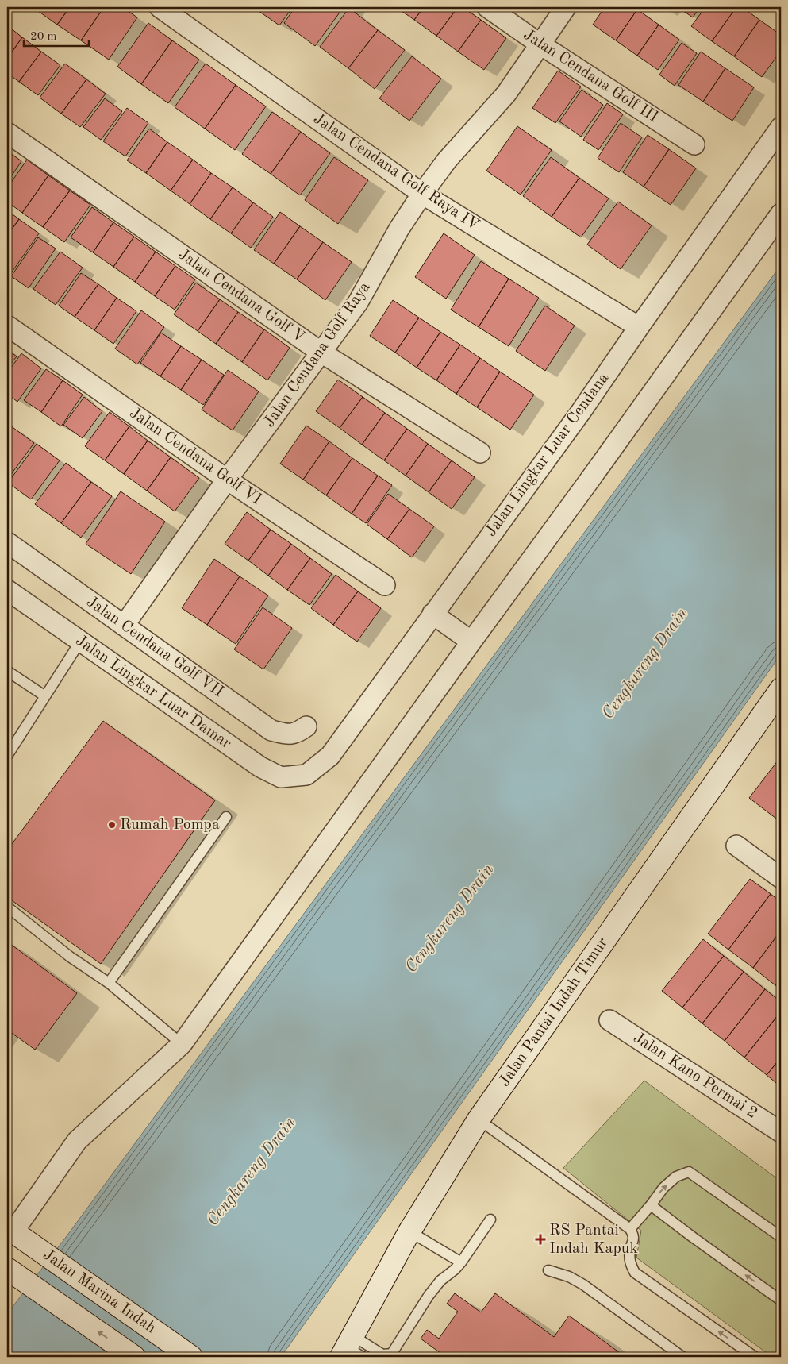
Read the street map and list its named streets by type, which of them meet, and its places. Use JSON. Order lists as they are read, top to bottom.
{
  "streets": {
    "street": [
      "Jalan Cendana Golf III",
      "Jalan Cendana Golf Raya IV",
      "Jalan Cendana Golf V",
      "Jalan Cendana Golf Raya",
      "Jalan Lingkar Luar Cendana",
      "Jalan Cendana Golf VI",
      "Jalan Cendana Golf VII",
      "Jalan Lingkar Luar Damar",
      "Jalan Pantai Indah Timur",
      "Jalan Kano Permai 2",
      "Jalan Marina Indah"
    ]
  },
  "crossings": [
    ["Jalan Cendana Golf III", "Jalan Cendana Golf Raya"],
    ["Jalan Cendana Golf Raya IV", "Jalan Cendana Golf Raya"],
    ["Jalan Cendana Golf Raya IV", "Jalan Lingkar Luar Cendana"],
    ["Jalan Cendana Golf V", "Jalan Cendana Golf Raya"],
    ["Jalan Cendana Golf Raya", "Jalan Cendana Golf VI"],
    ["Jalan Cendana Golf Raya", "Jalan Cendana Golf VII"],
    ["Jalan Lingkar Luar Cendana", "Jalan Lingkar Luar Damar"]
  ],
  "water": ["Cengkareng Drain"],
  "places": {
    "other": ["Rumah Pompa"],
    "health": ["RS Pantai Indah Kapuk"]
  },
  "scale_bar": "20 m"
}
